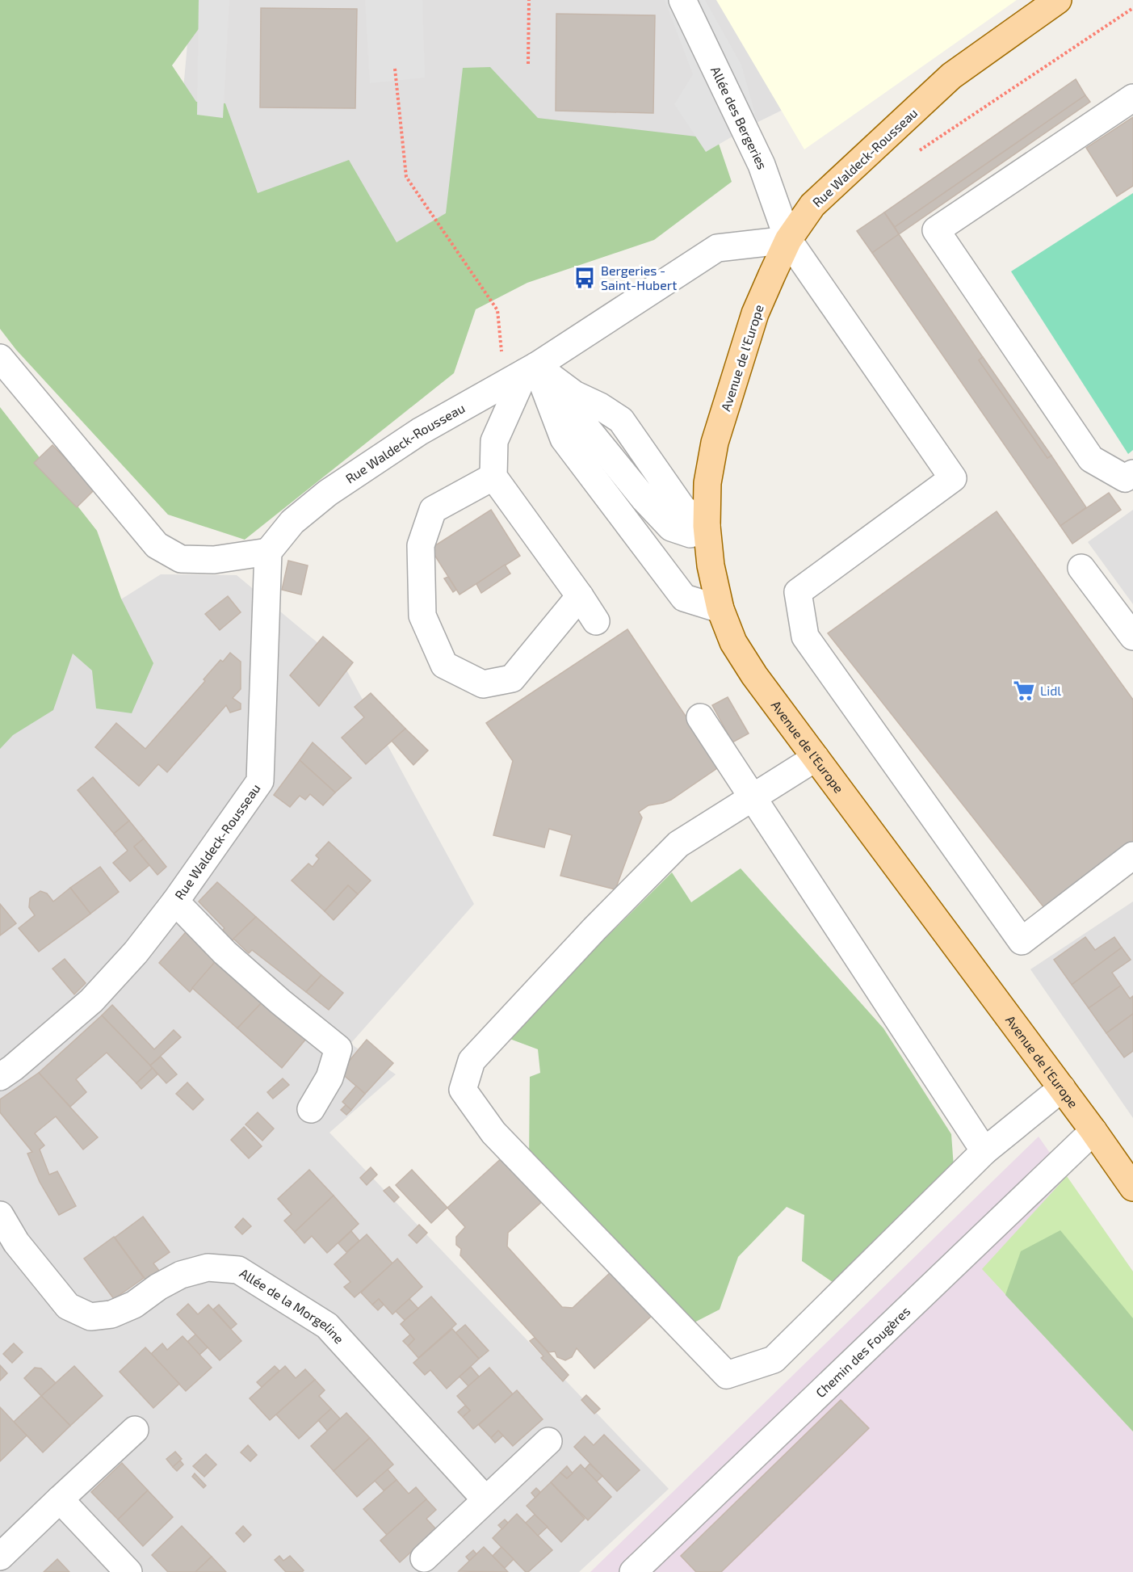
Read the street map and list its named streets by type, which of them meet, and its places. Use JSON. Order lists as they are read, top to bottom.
{
  "streets": {
    "main road": ["Rue Waldeck-Rousseau", "Avenue de l'Europe"],
    "street": ["Allée des Bergeries", "Allée de la Morgeline", "Chemin des Fougères"]
  },
  "crossings": [
    ["Allée des Bergeries", "Rue Waldeck-Rousseau"],
    ["Allée des Bergeries", "Avenue de l'Europe"],
    ["Rue Waldeck-Rousseau", "Avenue de l'Europe"],
    ["Avenue de l'Europe", "Chemin des Fougères"]
  ],
  "places": {
    "bus stop": ["Bergeries - Saint-Hubert"],
    "supermarket": ["Lidl"]
  }
}
